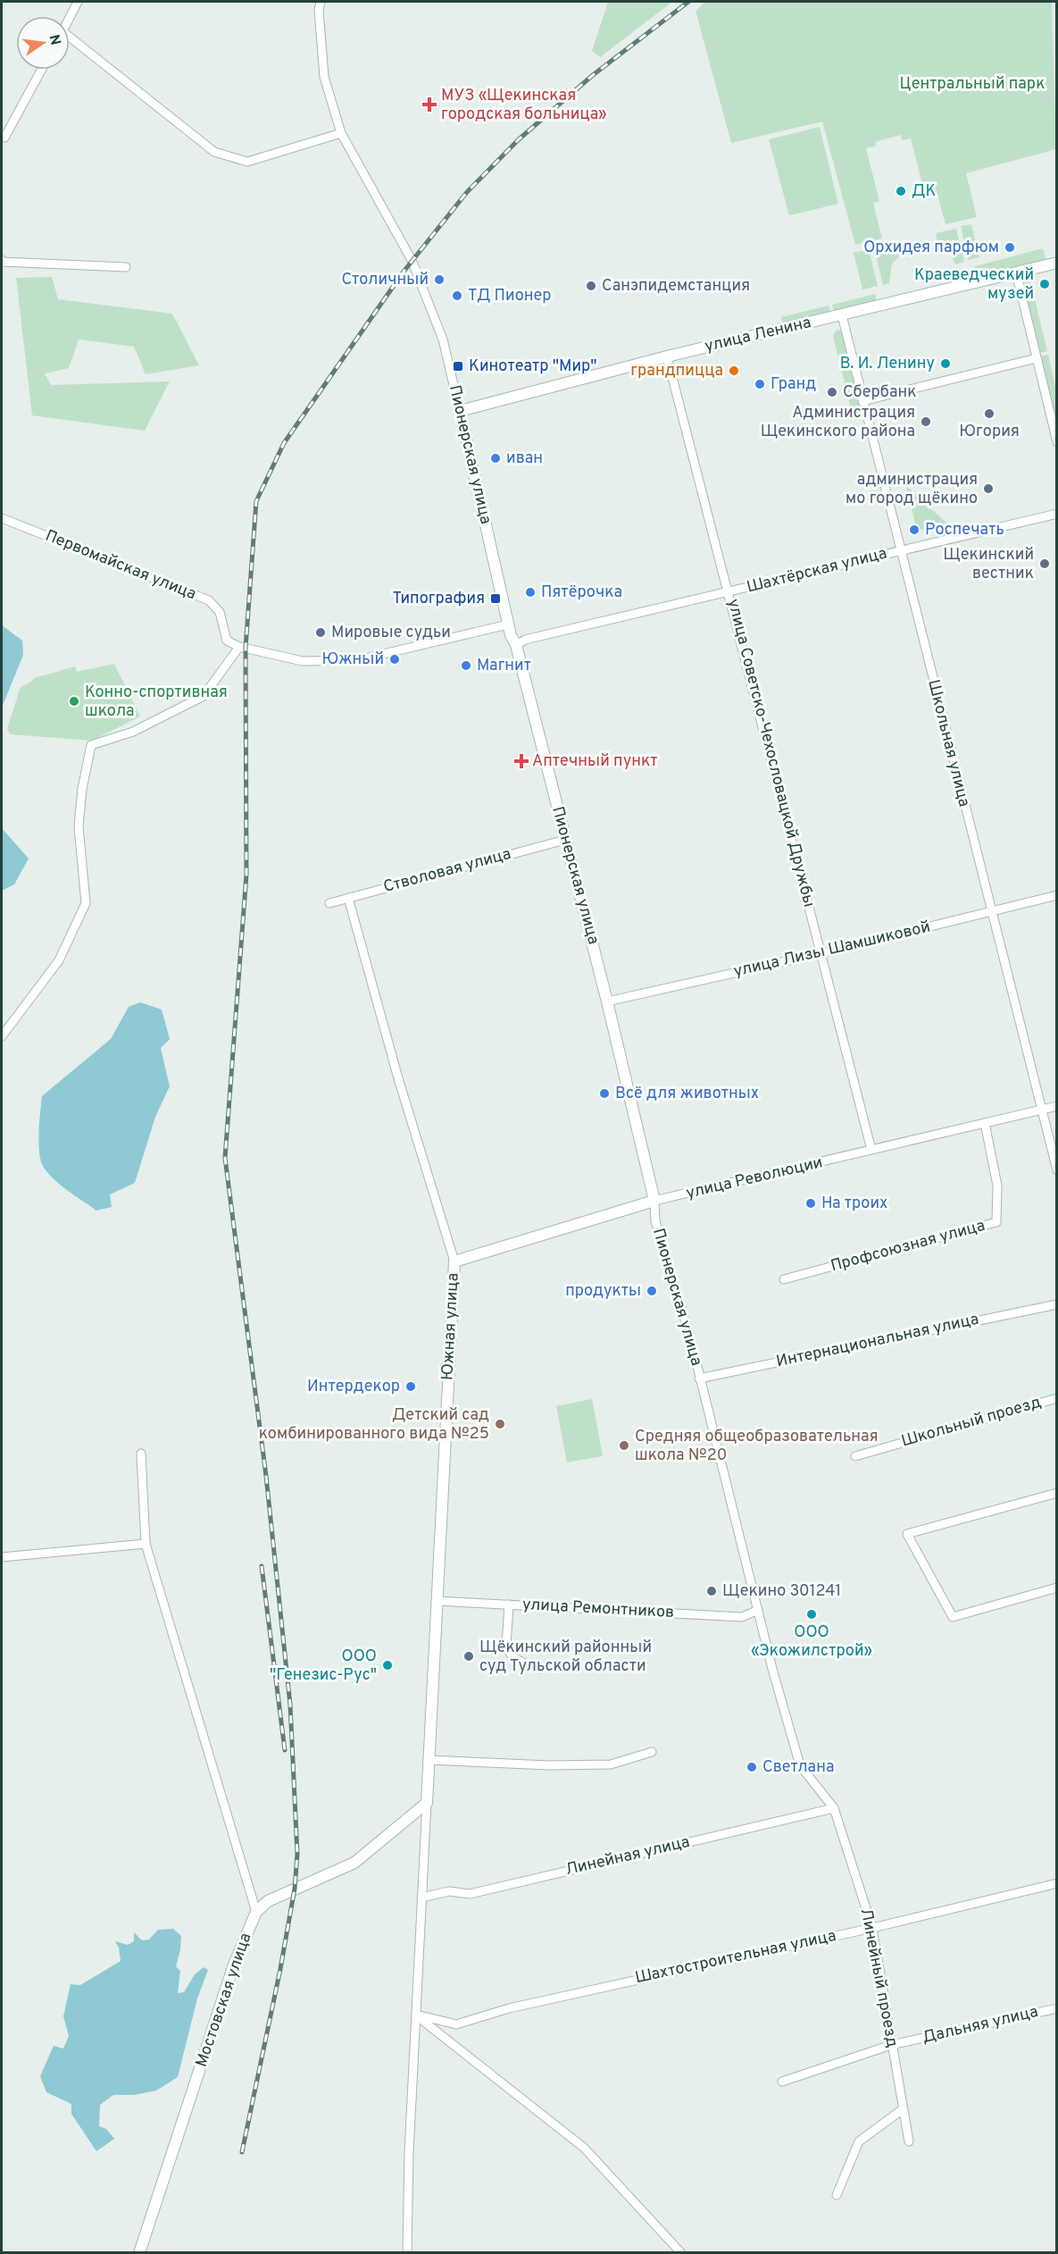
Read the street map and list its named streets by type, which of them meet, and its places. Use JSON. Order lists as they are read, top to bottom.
{
  "streets": {
    "street": [
      "улица Ленина",
      "Пионерская улица",
      "Первомайская улица",
      "Шахтёрская улица",
      "Школьная улица",
      "улица Советско-Чехословацкой Дружбы",
      "Стволовая улица",
      "улица Лизы Шамшиковой",
      "улица Революции",
      "Профсоюзная улица",
      "Южная улица",
      "Интернациональная улица",
      "Школьный проезд",
      "улица Ремонтников",
      "Линейная улица",
      "Шахтостроительная улица",
      "Линейный проезд",
      "Мостовская улица",
      "Дальняя улица"
    ]
  },
  "crossings": [
    ["улица Ленина", "Пионерская улица"],
    ["улица Ленина", "Школьная улица"],
    ["улица Ленина", "улица Советско-Чехословацкой Дружбы"],
    ["Пионерская улица", "Шахтёрская улица"],
    ["Пионерская улица", "Стволовая улица"],
    ["Пионерская улица", "улица Лизы Шамшиковой"],
    ["Пионерская улица", "улица Революции"],
    ["Пионерская улица", "Интернациональная улица"],
    ["Пионерская улица", "улица Ремонтников"],
    ["Пионерская улица", "Линейный проезд"],
    ["Шахтёрская улица", "Школьная улица"],
    ["Шахтёрская улица", "улица Советско-Чехословацкой Дружбы"],
    ["Школьная улица", "улица Лизы Шамшиковой"],
    ["Школьная улица", "улица Революции"],
    ["улица Советско-Чехословацкой Дружбы", "улица Лизы Шамшиковой"],
    ["улица Советско-Чехословацкой Дружбы", "улица Революции"],
    ["Стволовая улица", "Южная улица"],
    ["улица Революции", "Профсоюзная улица"],
    ["улица Революции", "Южная улица"],
    ["Южная улица", "улица Ремонтников"],
    ["Южная улица", "Мостовская улица"],
    ["Линейная улица", "Линейный проезд"],
    ["Шахтостроительная улица", "Линейный проезд"],
    ["Линейный проезд", "Дальняя улица"]
  ],
  "parks": ["Центральный парк"],
  "places": {
    "health": ["МУЗ «Щекинская городская больница»", "Аптечный пункт"],
    "other": [
      "ДК",
      "Орхидея парфюм",
      "Столичный",
      "Краеведческий музей",
      "Санэпидемстанция",
      "ТД Пионер",
      "В. И. Ленину",
      "грандпицца",
      "Гранд",
      "Сбербанк",
      "Югория",
      "Администрация Щекинского района",
      "иван",
      "администрация мо город щёкино",
      "Роспечать",
      "Щекинский вестник",
      "Пятёрочка",
      "Мировые судьи",
      "Южный",
      "Магнит",
      "Конно-спортивная школа",
      "Всё для животных",
      "На троих",
      "продукты",
      "Интердекор",
      "Детский сад комбинированного вида №25",
      "Средняя общеобразовательная школа №20",
      "Щекино 301241",
      "ООО «Экожилстрой»",
      "Щёкинский районный суд Тульской области",
      "ООО \"Генезис-Рус\"",
      "Светлана"
    ],
    "transit": ["Кинотеатр \"Мир\"", "Типография"]
  },
  "north": "right"
}
